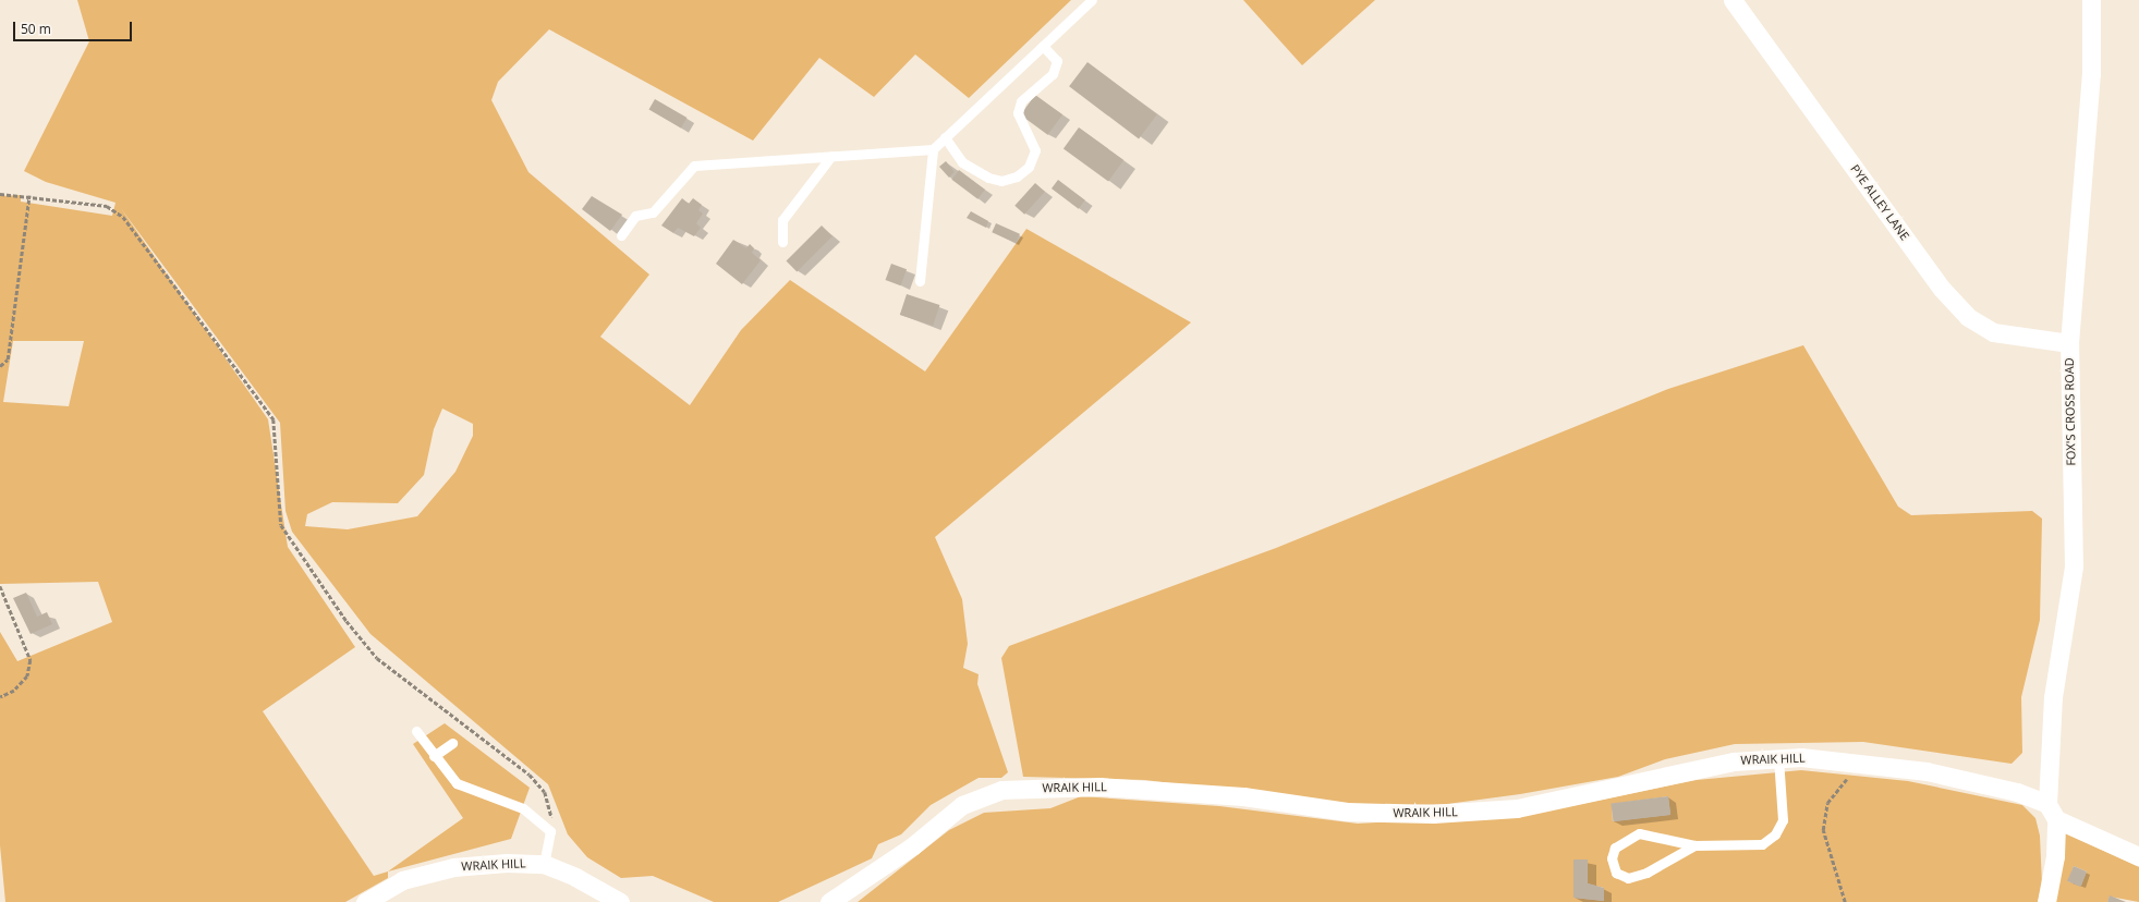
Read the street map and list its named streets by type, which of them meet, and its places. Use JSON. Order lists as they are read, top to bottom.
{
  "streets": {
    "street": ["PYE ALLEY LANE", "FOX'S CROSS ROAD", "WRAIK HILL"]
  },
  "crossings": [
    ["PYE ALLEY LANE", "FOX'S CROSS ROAD"],
    ["FOX'S CROSS ROAD", "WRAIK HILL"]
  ],
  "scale_bar": "50 m"
}
